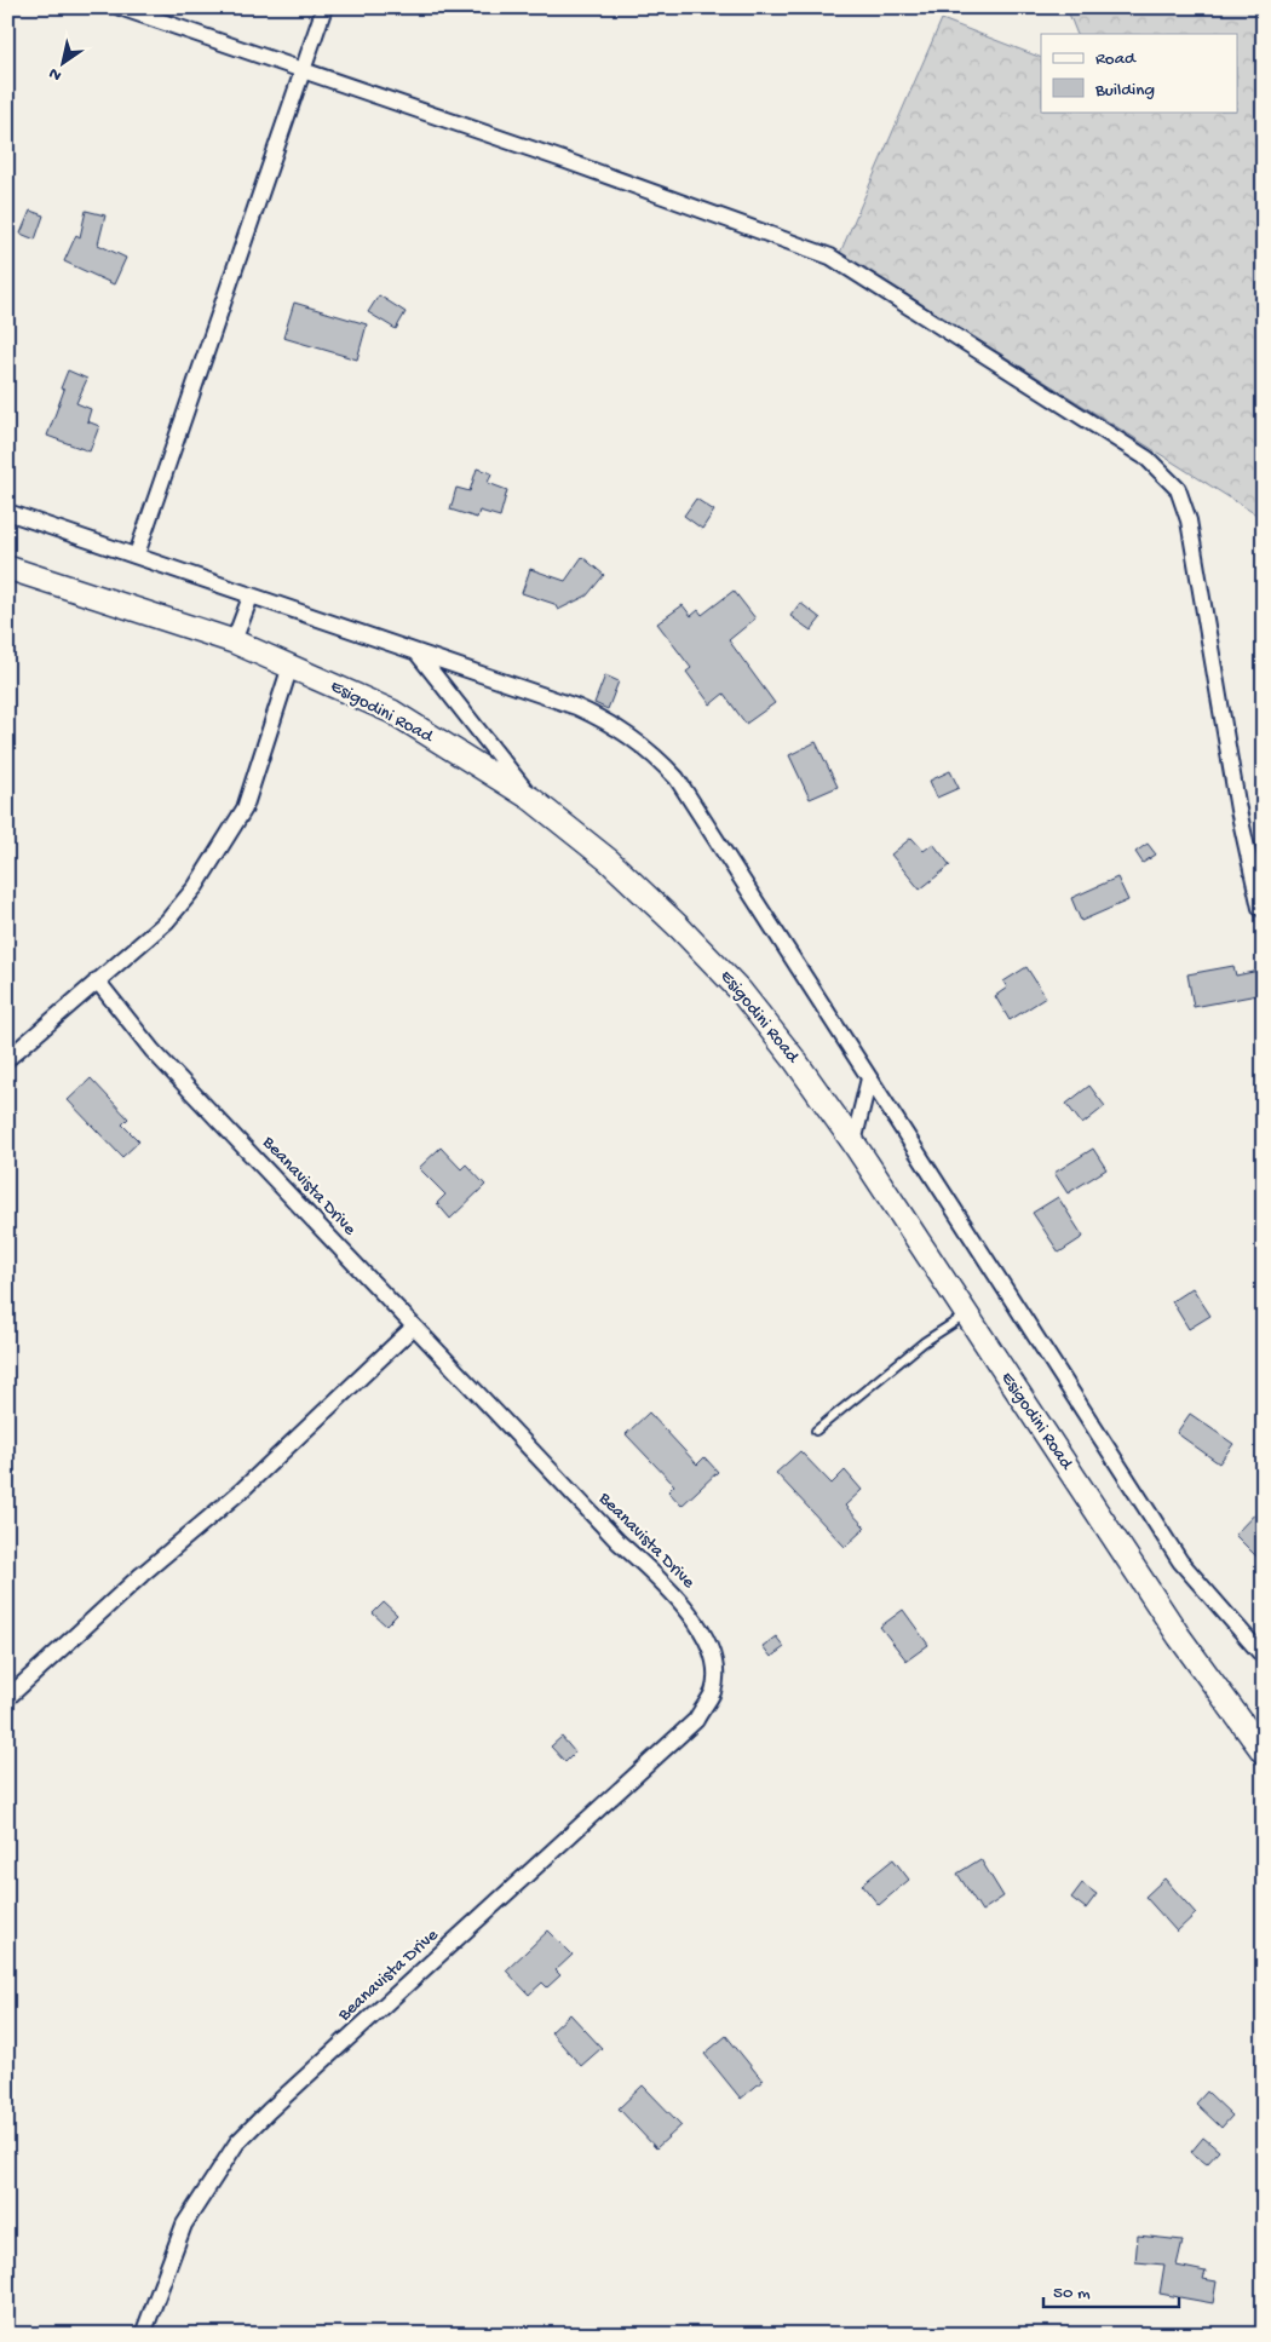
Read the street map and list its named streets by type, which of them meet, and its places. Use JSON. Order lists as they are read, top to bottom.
{
  "streets": {
    "main road": ["Esigodini Road"],
    "street": ["Beanavista Drive"]
  },
  "legend": ["Road", "Building"],
  "scale_bar": "50 m",
  "north": "bottom left"
}
